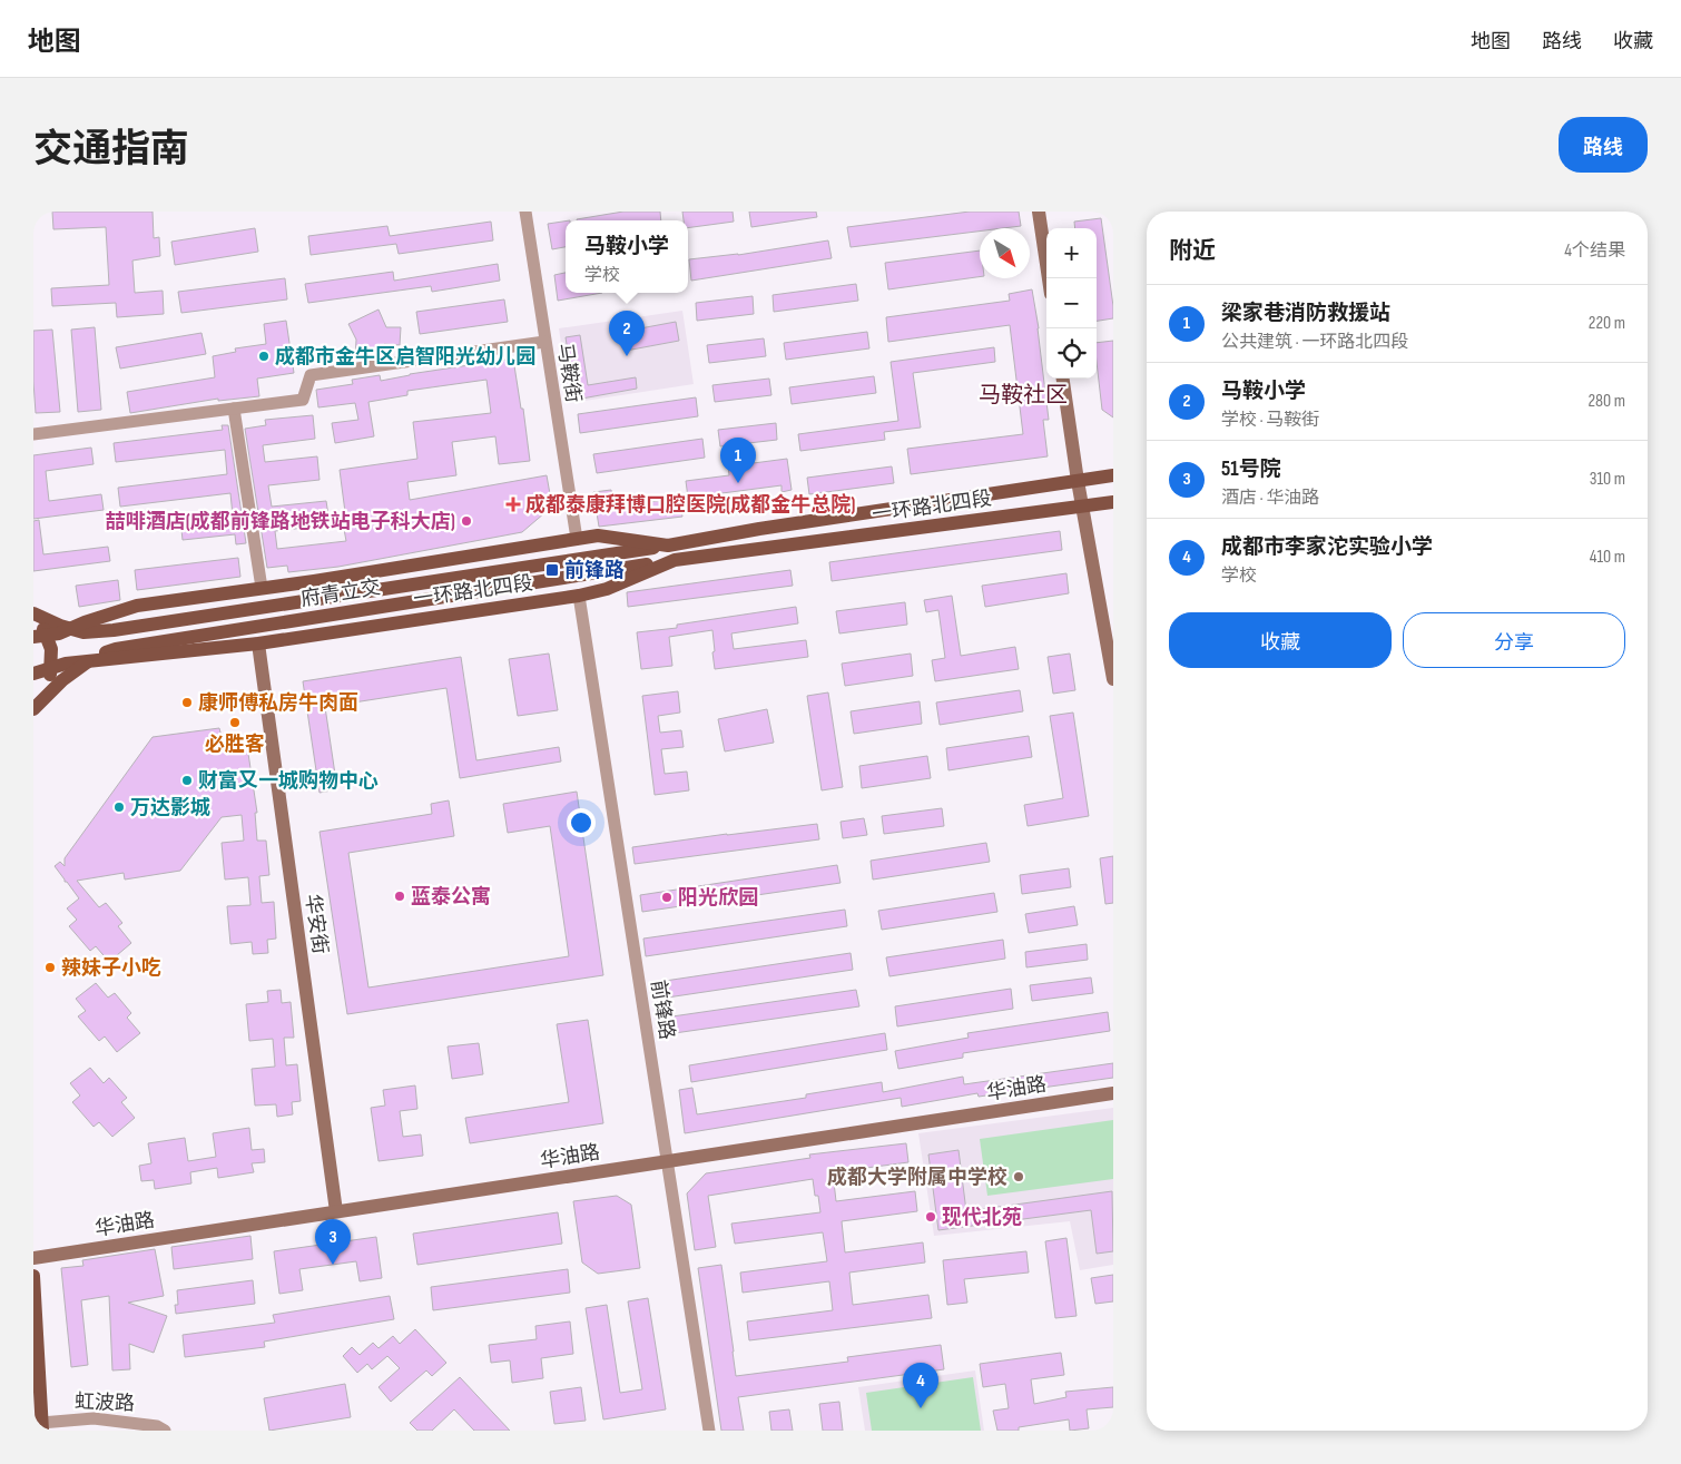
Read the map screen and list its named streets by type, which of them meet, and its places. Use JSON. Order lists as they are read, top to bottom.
{
  "streets": {
    "main road": ["一环路北四段", "府青立交"],
    "street": [
      "马鞍街",
      "华安街",
      "前锋路",
      "华油路",
      "虹波路"
    ]
  },
  "crossings": [
    ["马鞍街", "一环路北四段"],
    ["一环路北四段", "府青立交"],
    ["一环路北四段", "华安街"],
    ["一环路北四段", "前锋路"],
    ["华安街", "华油路"],
    ["前锋路", "华油路"]
  ],
  "districts": ["马鞍社区"],
  "places": {
    "other": [
      "成都市金牛区启智阳光幼儿园",
      "喆啡酒店(成都前锋路地铁站电子科大店)",
      "康师傅私房牛肉面",
      "必胜客",
      "财富又一城购物中心",
      "万达影城",
      "蓝泰公寓",
      "阳光欣园",
      "辣妹子小吃",
      "成都大学附属中学校",
      "现代北苑"
    ],
    "health": ["成都泰康拜博口腔医院(成都金牛总院)"],
    "transit": ["前锋路"]
  },
  "north": "bottom right",
  "page": {
    "header": "地图",
    "nav": ["地图", "路线", "收藏"],
    "title": "交通指南",
    "buttons": [
      "路线",
      ["收藏", "分享"]
    ],
    "heading": ["附近", "4个结果"],
    "popup": ["马鞍小学", "学校"],
    "map_buttons": ["+", "−"],
    "list": [
      {
        "mark": "1",
        "name": "梁家巷消防救援站",
        "note": "公共建筑 · 一环路北四段",
        "value": "220 m"
      },
      {
        "mark": "2",
        "name": "马鞍小学",
        "note": "学校 · 马鞍街",
        "value": "280 m"
      },
      {
        "mark": "3",
        "name": "51号院",
        "note": "酒店 · 华油路",
        "value": "310 m"
      },
      {
        "mark": "4",
        "name": "成都市李家沱实验小学",
        "note": "学校",
        "value": "410 m"
      }
    ],
    "pins": [
      "2",
      "1",
      "3",
      "4"
    ]
  }
}
